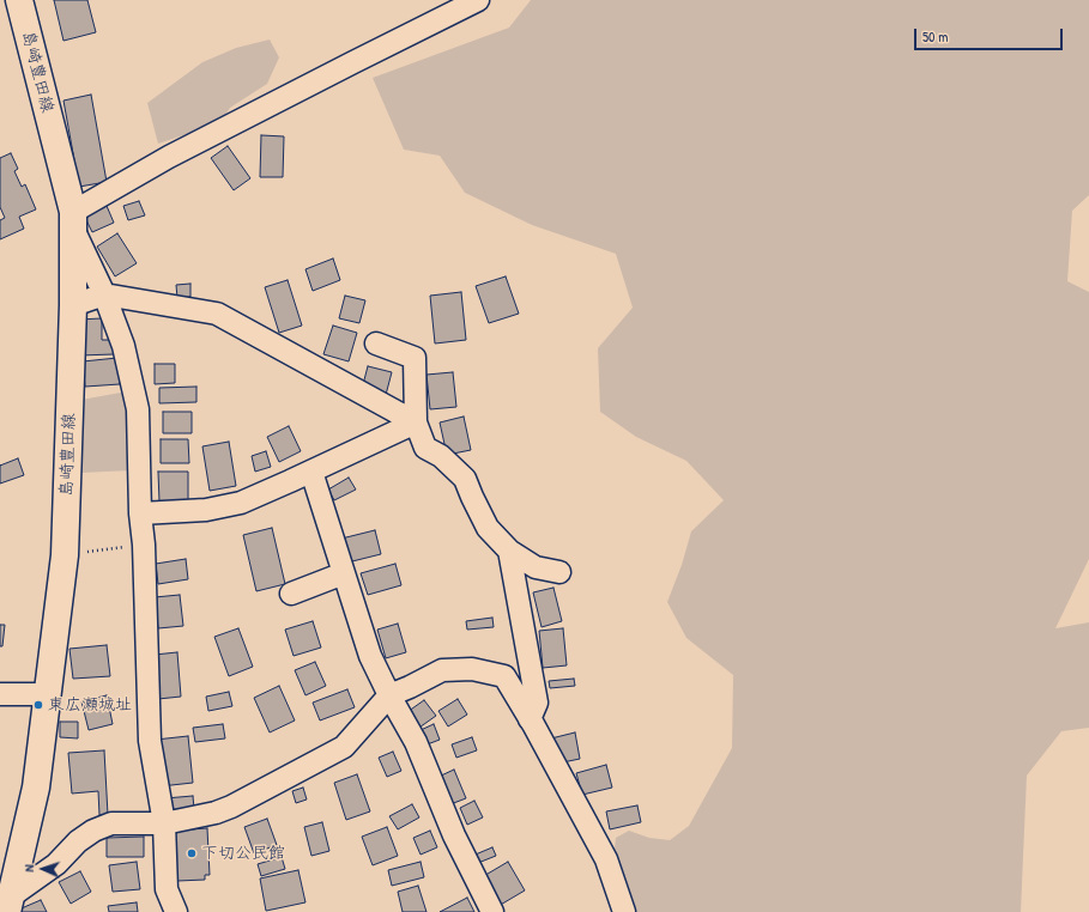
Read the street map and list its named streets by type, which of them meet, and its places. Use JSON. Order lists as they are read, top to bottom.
{
  "streets": {
    "main road": ["島崎豊田線"]
  },
  "places": ["東広瀬城址", "下切公民館"],
  "scale_bar": "50 m",
  "north": "left"
}
